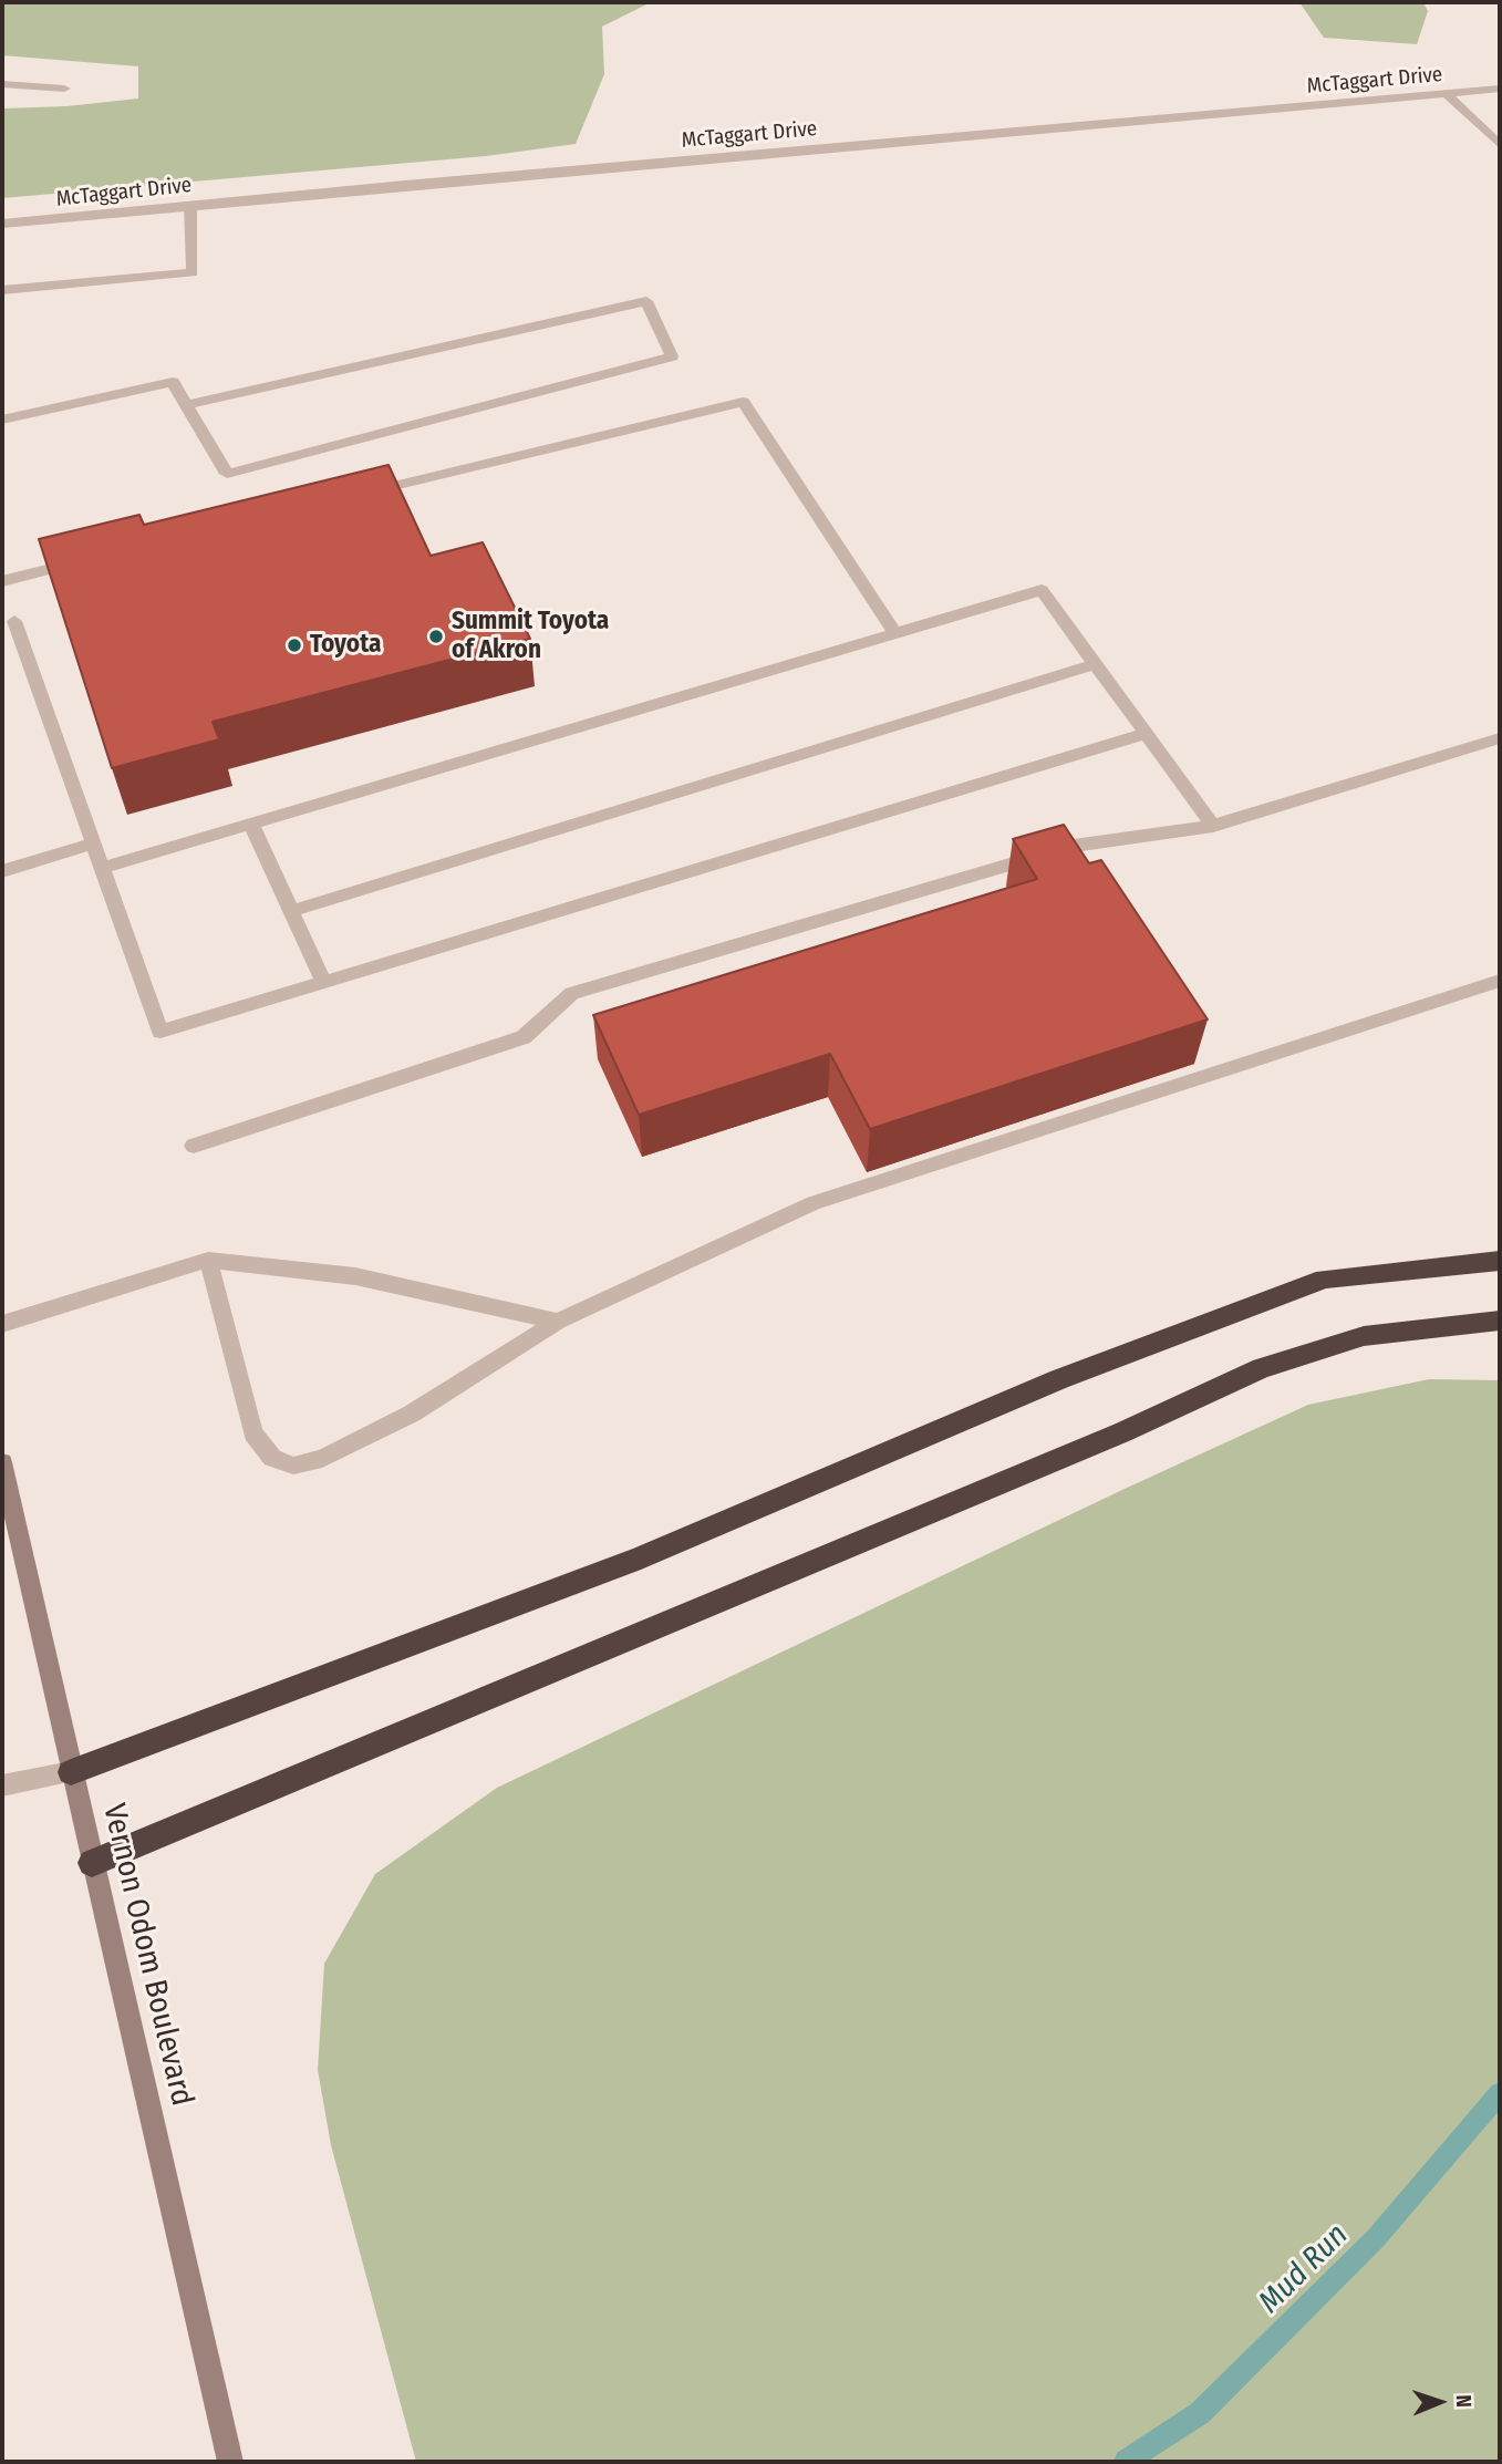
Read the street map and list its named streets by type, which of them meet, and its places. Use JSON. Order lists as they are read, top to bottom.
{
  "streets": {
    "main road": ["Vernon Odom Boulevard"],
    "street": ["McTaggart Drive"]
  },
  "water": ["Mud Run"],
  "places": ["Summit Toyota of Akron", "Toyota"],
  "north": "right"
}
